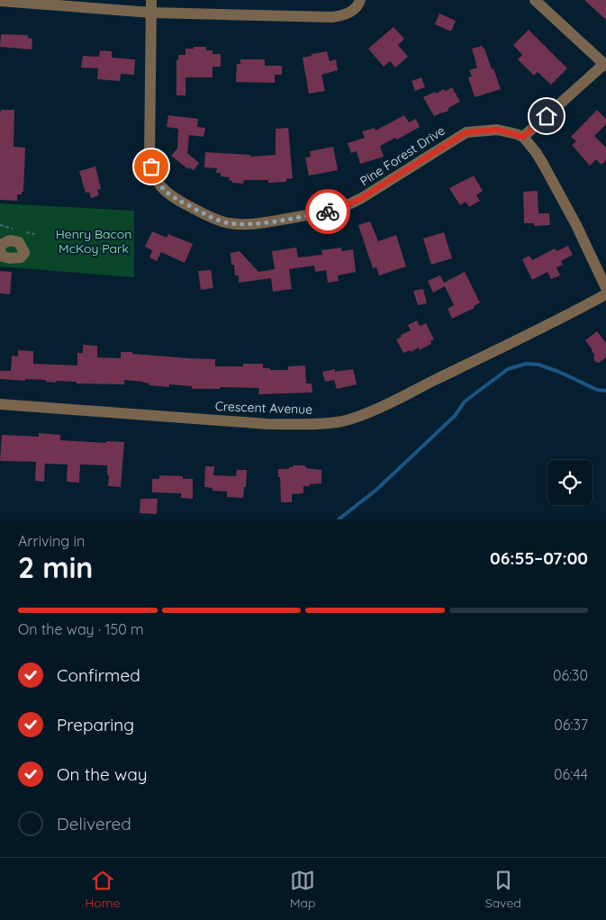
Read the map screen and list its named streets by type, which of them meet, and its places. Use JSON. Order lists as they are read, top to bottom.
{
  "streets": {
    "street": ["Pine Forest Drive", "Crescent Avenue"]
  },
  "parks": ["Henry Bacon McKoy Park"],
  "page": {
    "heading": ["2 min", "Arriving in", "06:55–07:00"],
    "bar": "On the way · 150 m",
    "list": [
      ["Confirmed", "06:30"],
      ["Preparing", "06:37"],
      ["On the way", "06:44"],
      "Delivered"
    ],
    "tabs": ["Home", "Map", "Saved"]
  }
}
